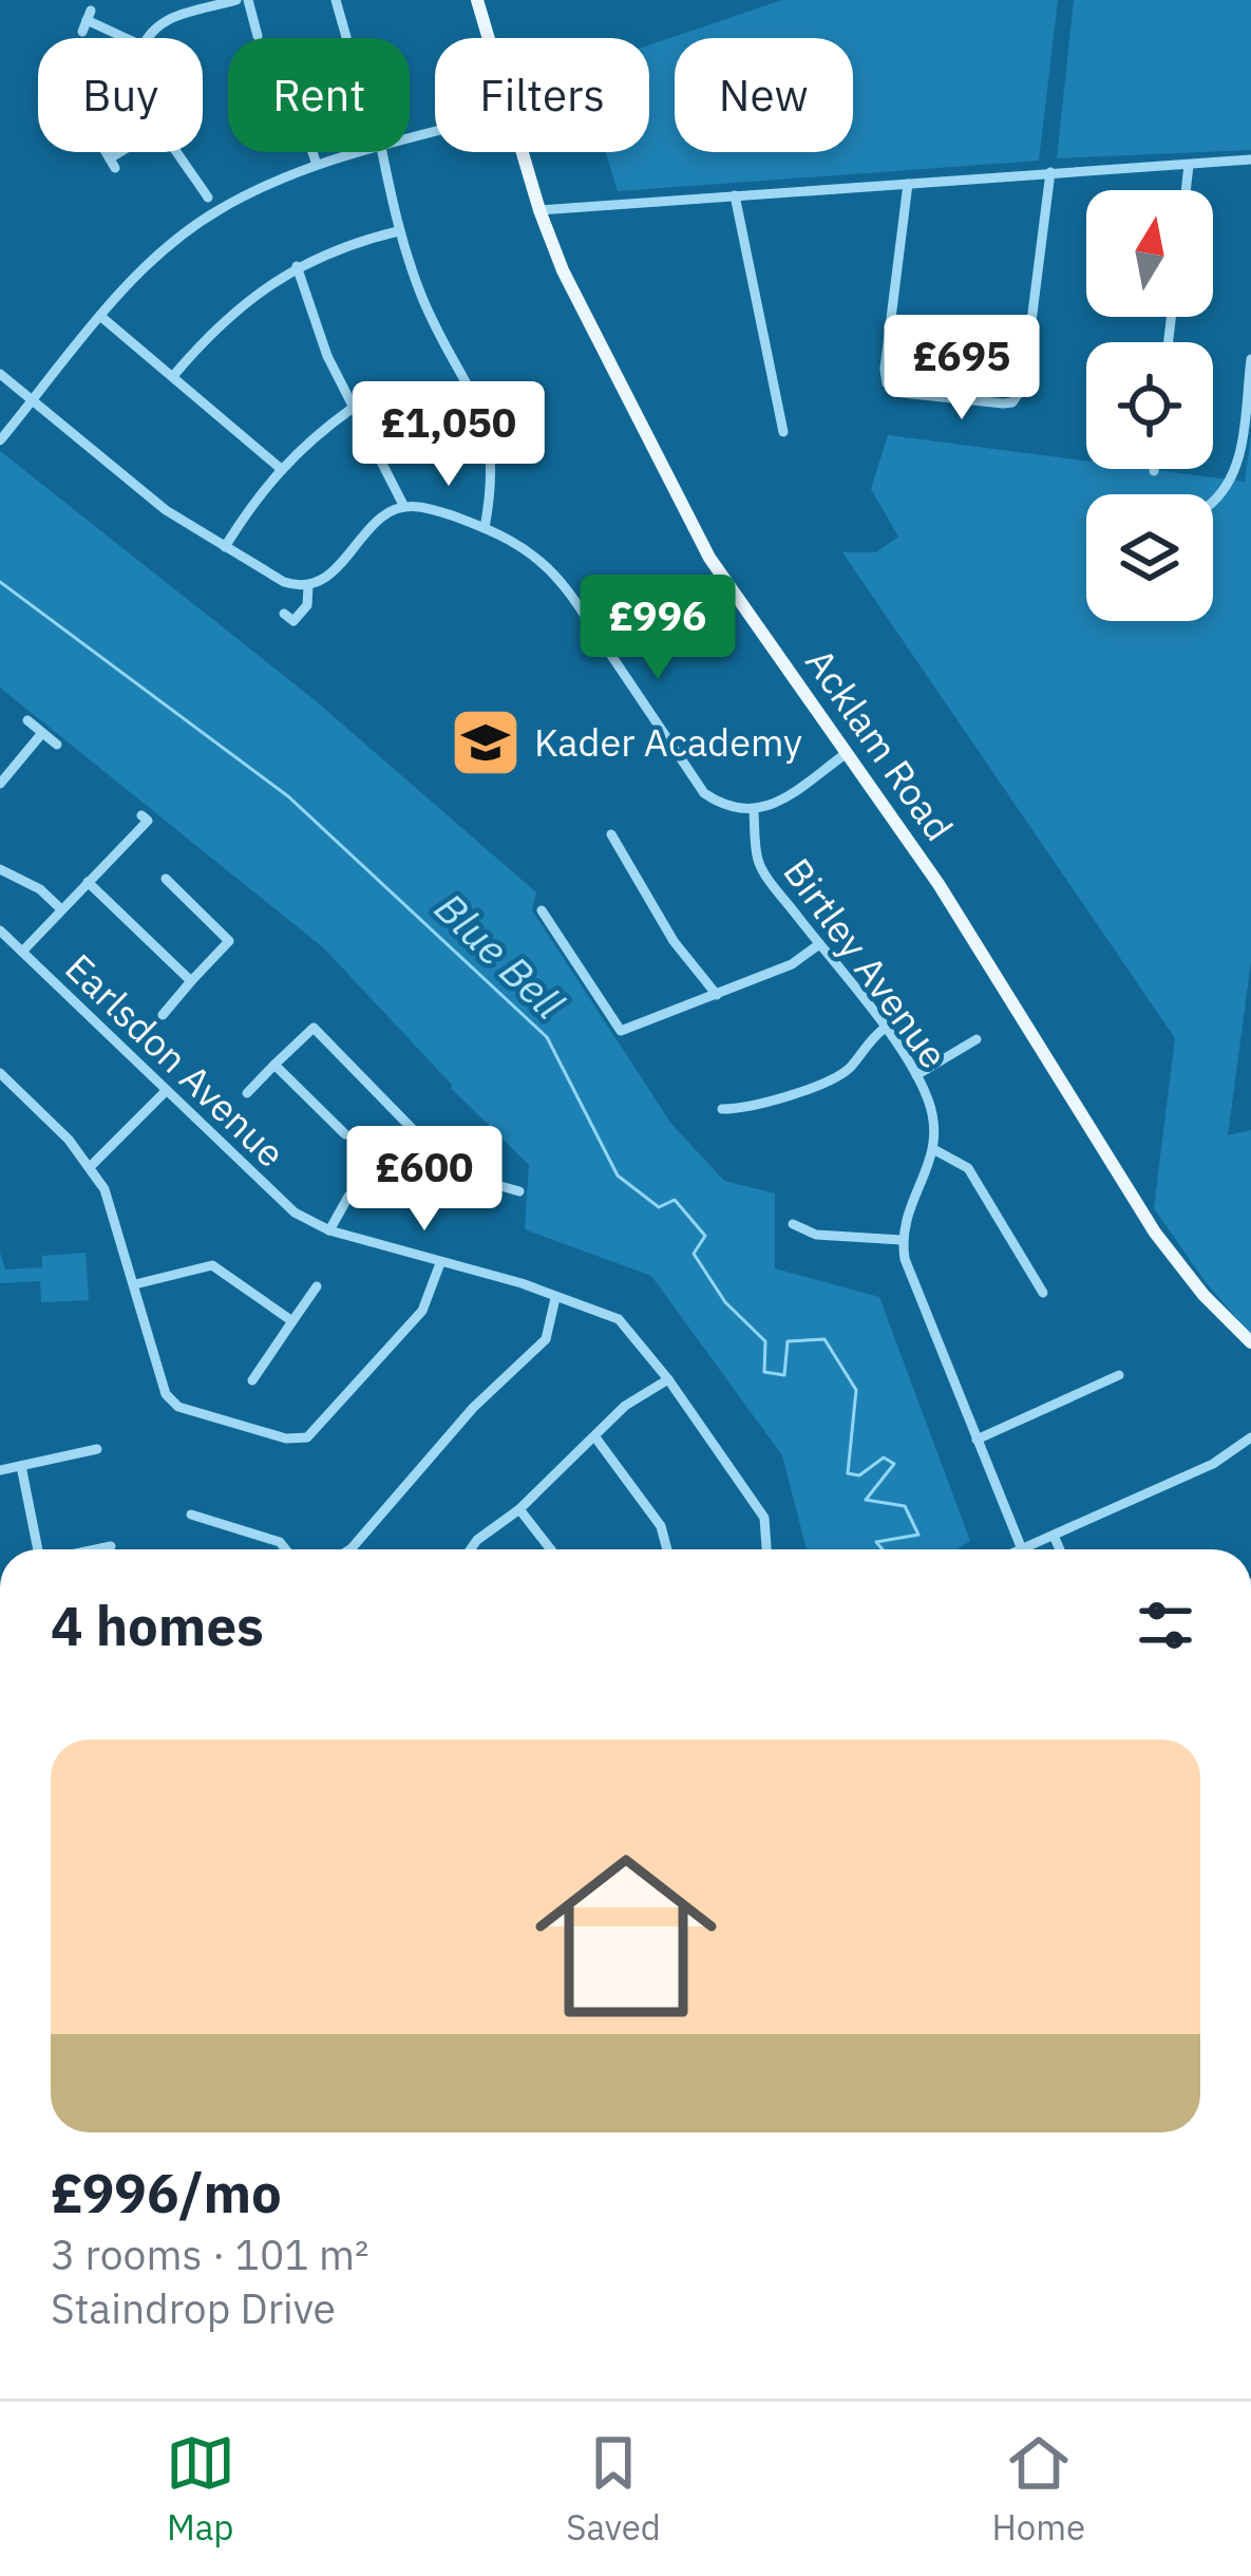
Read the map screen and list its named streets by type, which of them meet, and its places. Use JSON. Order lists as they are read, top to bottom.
{
  "streets": {
    "main road": ["Acklam Road"],
    "street": ["Birtley Avenue", "Earlsdon Avenue"]
  },
  "water": ["Blue Bell"],
  "places": {
    "school or university": ["Kader Academy"]
  },
  "north": "top",
  "page": {
    "chip": [
      "Buy",
      "Rent",
      "Filters",
      "New"
    ],
    "price": [
      "£695",
      "£1,050",
      "£996",
      "£600"
    ],
    "heading": "4 homes",
    "list": [
      {
        "name": "£996/mo",
        "note": "3 rooms · 101 m² · Staindrop Drive"
      }
    ],
    "tabs": ["Map", "Saved", "Home"]
  }
}
